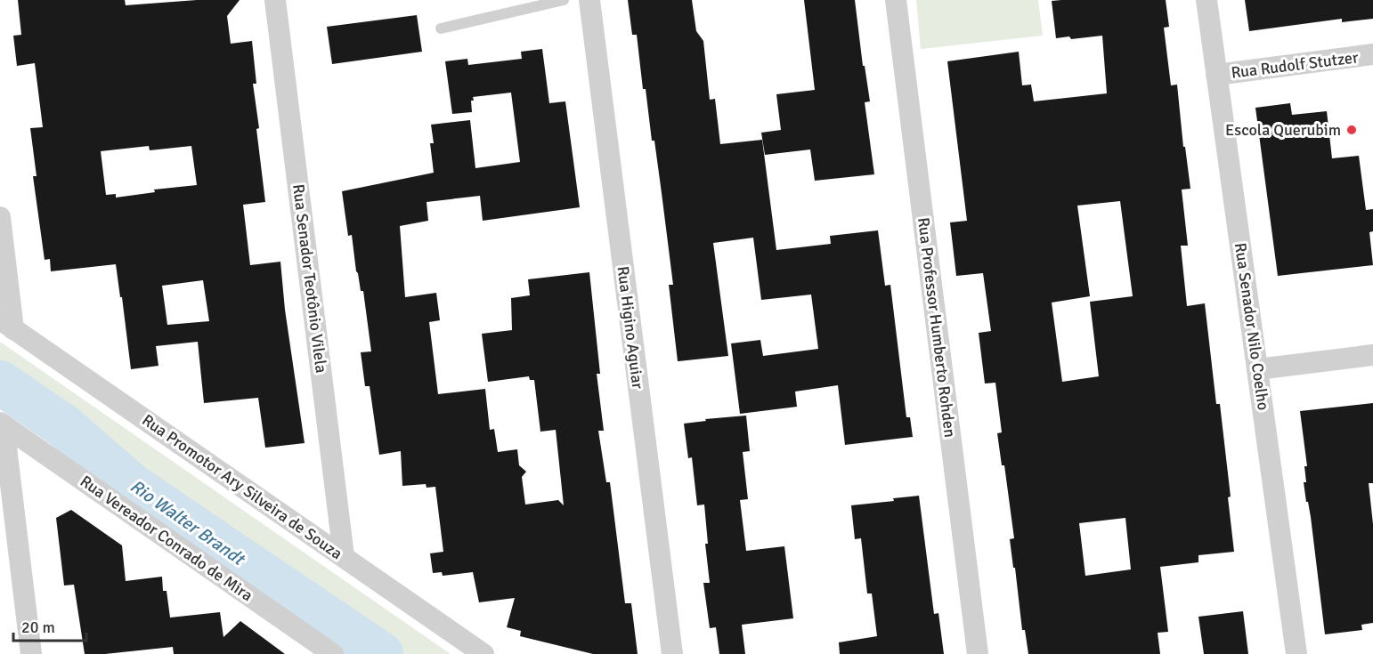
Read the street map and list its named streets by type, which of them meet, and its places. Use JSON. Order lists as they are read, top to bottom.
{
  "streets": {
    "street": [
      "Rua Rudolf Stutzer",
      "Rua Senador Teotônio Vilela",
      "Rua Senador Nilo Coelho",
      "Rua Higino Aguiar",
      "Rua Professor Humberto Rohden",
      "Rua Promotor Ary Silveira de Souza",
      "Rua Vereador Conrado de Mira"
    ]
  },
  "crossings": [
    ["Rua Rudolf Stutzer", "Rua Senador Nilo Coelho"],
    ["Rua Senador Teotônio Vilela", "Rua Promotor Ary Silveira de Souza"]
  ],
  "water": ["Rio Walter Brandt"],
  "places": ["Escola Querubim"],
  "scale_bar": "20 m"
}
